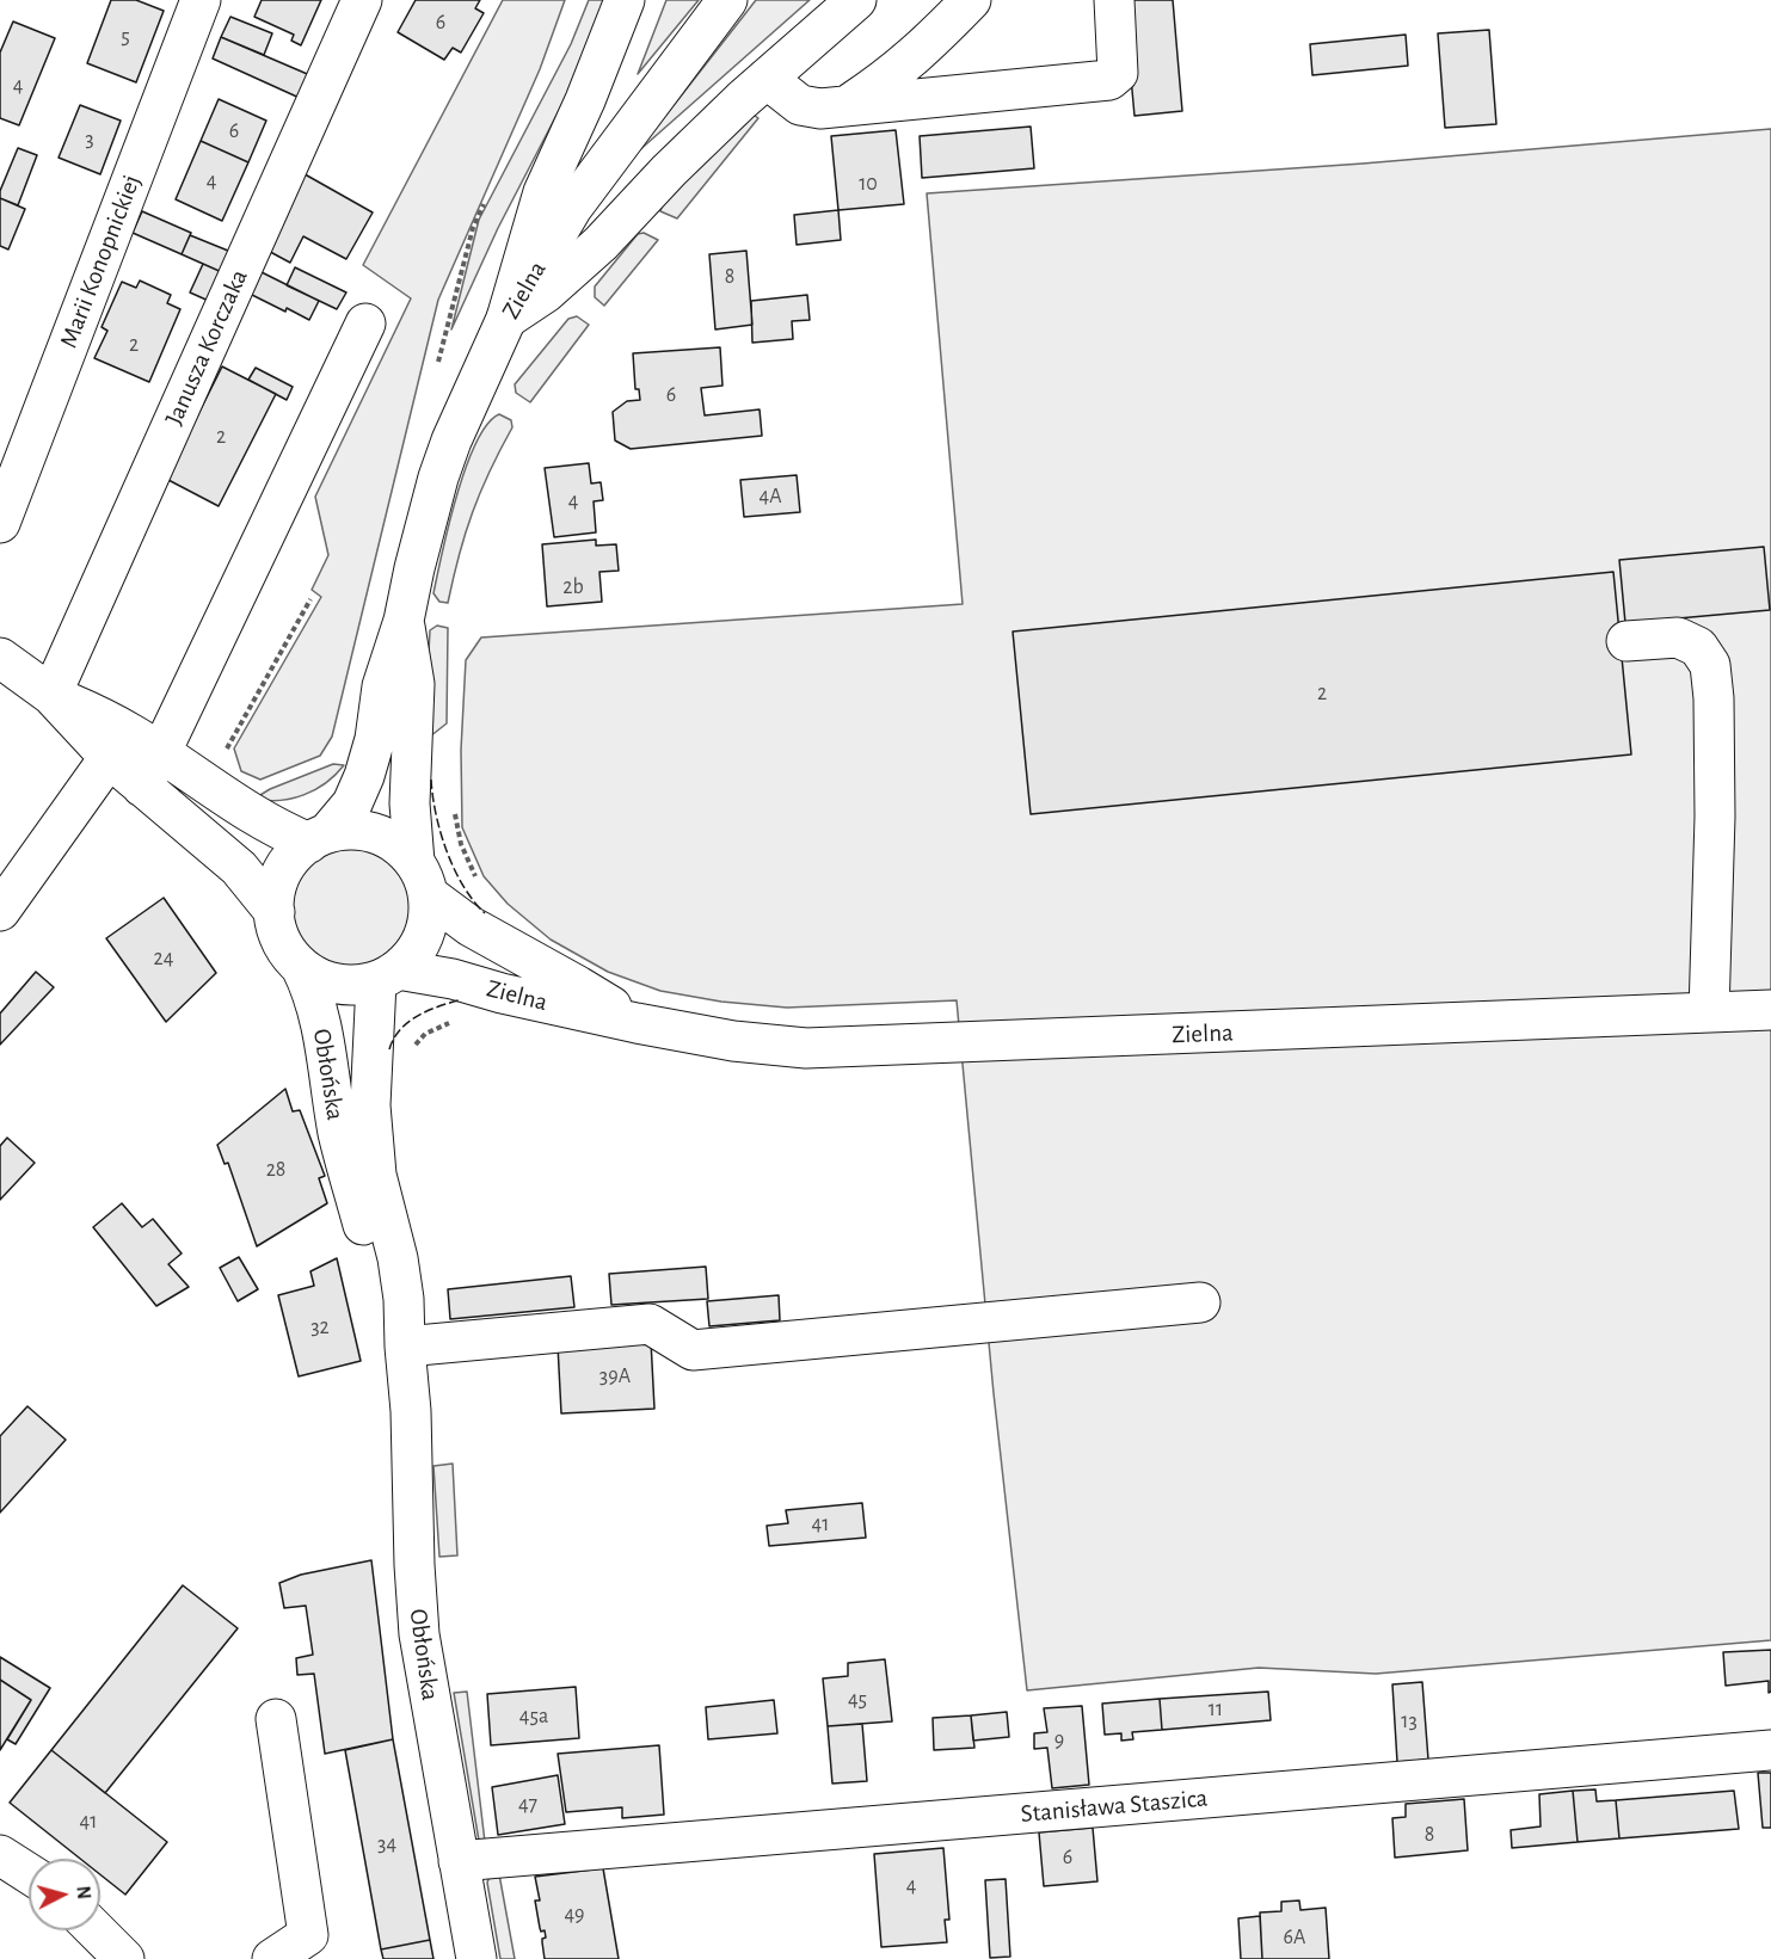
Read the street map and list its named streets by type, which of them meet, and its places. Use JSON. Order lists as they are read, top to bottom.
{
  "streets": {
    "street": [
      "Marii Konopnickiej",
      "Zielna",
      "Janusza Korczaka",
      "Obłońska",
      "Stanisława Staszica"
    ]
  },
  "crossings": [
    ["Zielna", "Obłońska"],
    ["Obłońska", "Stanisława Staszica"]
  ],
  "house_numbers": [
    "6",
    "5",
    "4",
    "6",
    "3",
    "4",
    "10",
    "8",
    "2",
    "6",
    "2",
    "4A",
    "4",
    "2b",
    "2",
    "24",
    "28",
    "32",
    "39A",
    "41",
    "45",
    "11",
    "45a",
    "13",
    "9",
    "47",
    "41",
    "8",
    "34",
    "6",
    "4",
    "49",
    "6A"
  ],
  "north": "right"
}
